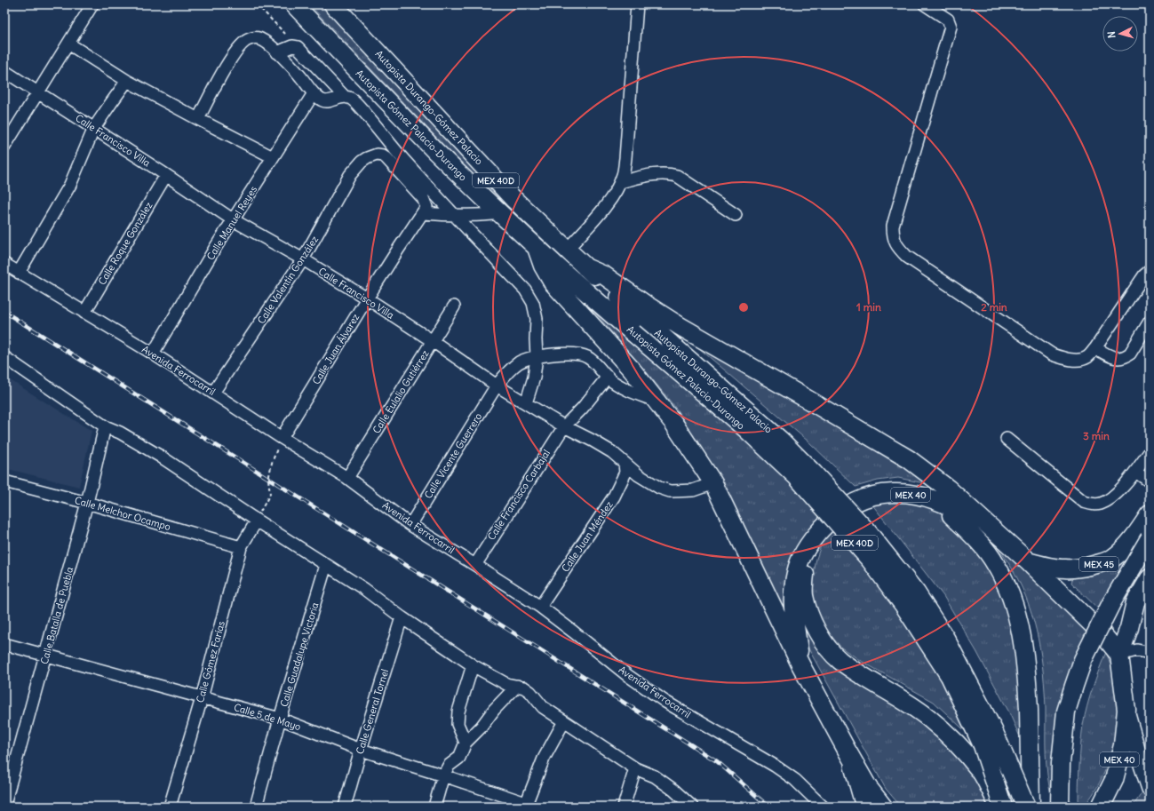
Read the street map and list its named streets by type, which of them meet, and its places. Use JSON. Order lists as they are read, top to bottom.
{
  "streets": {
    "highway": [
      "Autopista Durango-Gómez Palacio",
      "Autopista Gómez Palacio-Durango",
      "MEX 40D",
      "MEX 40",
      "MEX 45"
    ],
    "street": [
      "Calle Francisco Villa",
      "Calle Manuel Reyes",
      "Calle Roque González",
      "Calle Valentín González",
      "Calle Juan Álvarez",
      "Avenida Ferrocarril",
      "Calle Eulalio Gutiérrez",
      "Calle Vicente Guerrero",
      "Calle Francisco Carbajal",
      "Calle Melchor Ocampo",
      "Calle Juan Méndez",
      "Calle Batalla de Puebla",
      "Calle Guadalupe Victoria",
      "Calle Gómez Farías",
      "Calle General Tornel",
      "Calle 5 de Mayo"
    ]
  },
  "crossings": [
    ["Calle Francisco Villa", "Calle Manuel Reyes"],
    ["Calle Francisco Villa", "Calle Roque González"],
    ["Calle Francisco Villa", "Calle Valentín González"],
    ["Calle Francisco Villa", "Calle Juan Álvarez"],
    ["Calle Francisco Villa", "Calle Eulalio Gutiérrez"],
    ["Calle Francisco Villa", "Calle Vicente Guerrero"],
    ["Calle Francisco Villa", "Calle Francisco Carbajal"],
    ["Calle Francisco Villa", "Calle Juan Méndez"],
    ["Calle Manuel Reyes", "Avenida Ferrocarril"],
    ["Calle Roque González", "Avenida Ferrocarril"],
    ["Calle Valentín González", "Avenida Ferrocarril"],
    ["Calle Juan Álvarez", "Avenida Ferrocarril"],
    ["Avenida Ferrocarril", "Calle Eulalio Gutiérrez"],
    ["Avenida Ferrocarril", "Calle Vicente Guerrero"],
    ["Avenida Ferrocarril", "Calle Francisco Carbajal"],
    ["Avenida Ferrocarril", "Calle Juan Méndez"],
    ["Calle Vicente Guerrero", "Calle Francisco Carbajal"],
    ["MEX 40", "MEX 45"],
    ["Calle Melchor Ocampo", "Calle Batalla de Puebla"],
    ["Calle Melchor Ocampo", "Calle Gómez Farías"],
    ["Calle Batalla de Puebla", "Calle 5 de Mayo"],
    ["Calle Guadalupe Victoria", "Calle 5 de Mayo"],
    ["Calle Gómez Farías", "Calle 5 de Mayo"],
    ["Calle General Tornel", "Calle 5 de Mayo"]
  ],
  "north": "left",
  "rings": ["1 min", "2 min", "3 min"]
}
